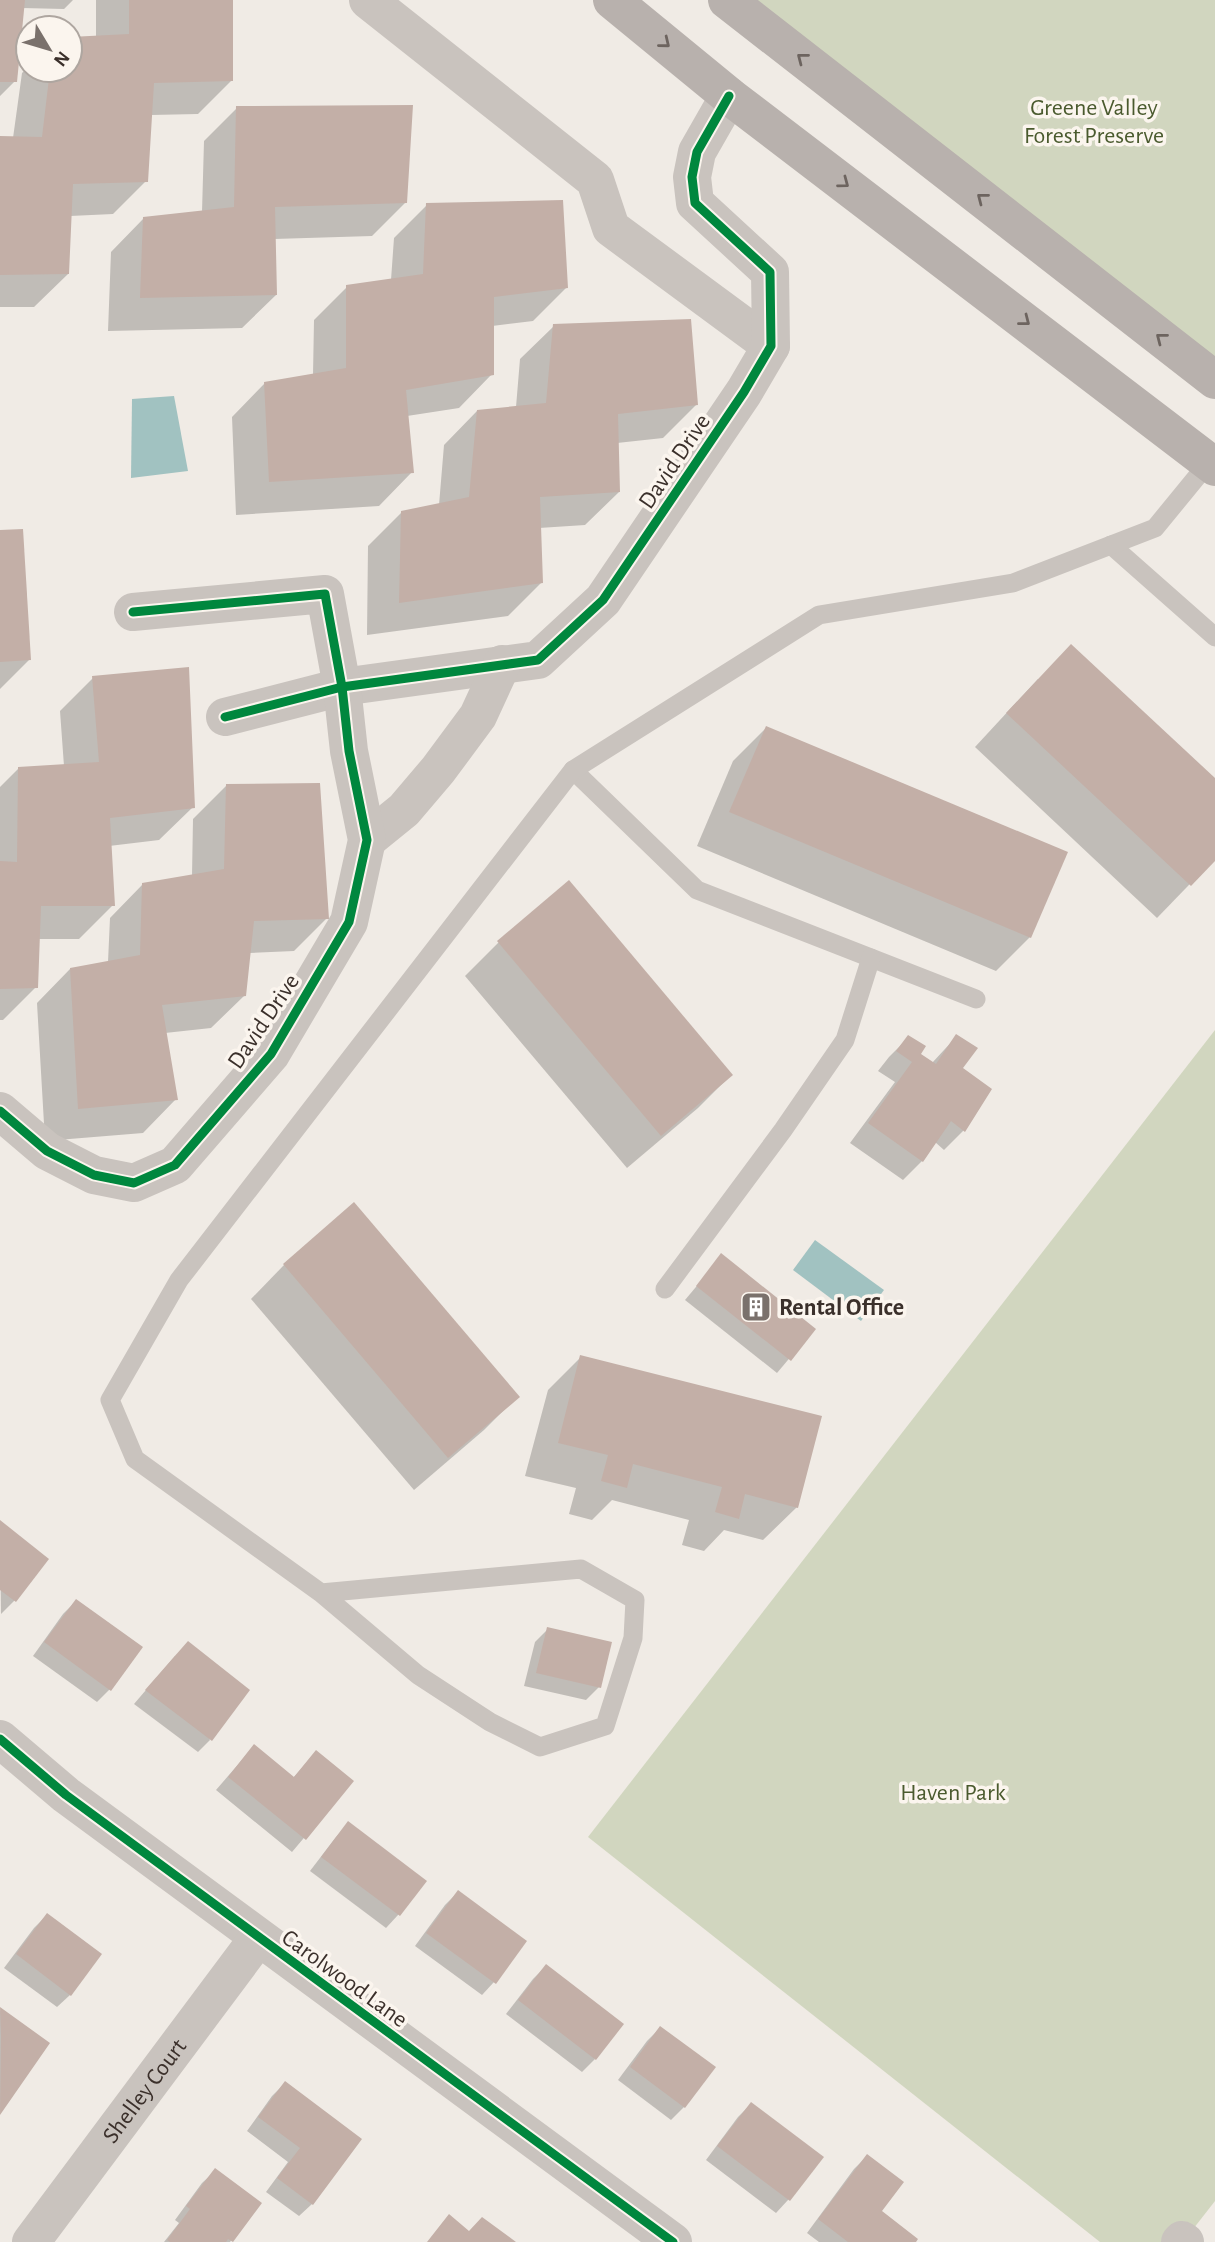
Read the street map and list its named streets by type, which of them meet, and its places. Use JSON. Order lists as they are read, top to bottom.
{
  "streets": {
    "street": ["David Drive", "Carolwood Lane", "Shelley Court"]
  },
  "crossings": [
    ["Carolwood Lane", "Shelley Court"]
  ],
  "parks": ["Greene Valley Forest Preserve", "Haven Park"],
  "places": {
    "building": ["Rental Office"]
  },
  "north": "bottom right"
}
